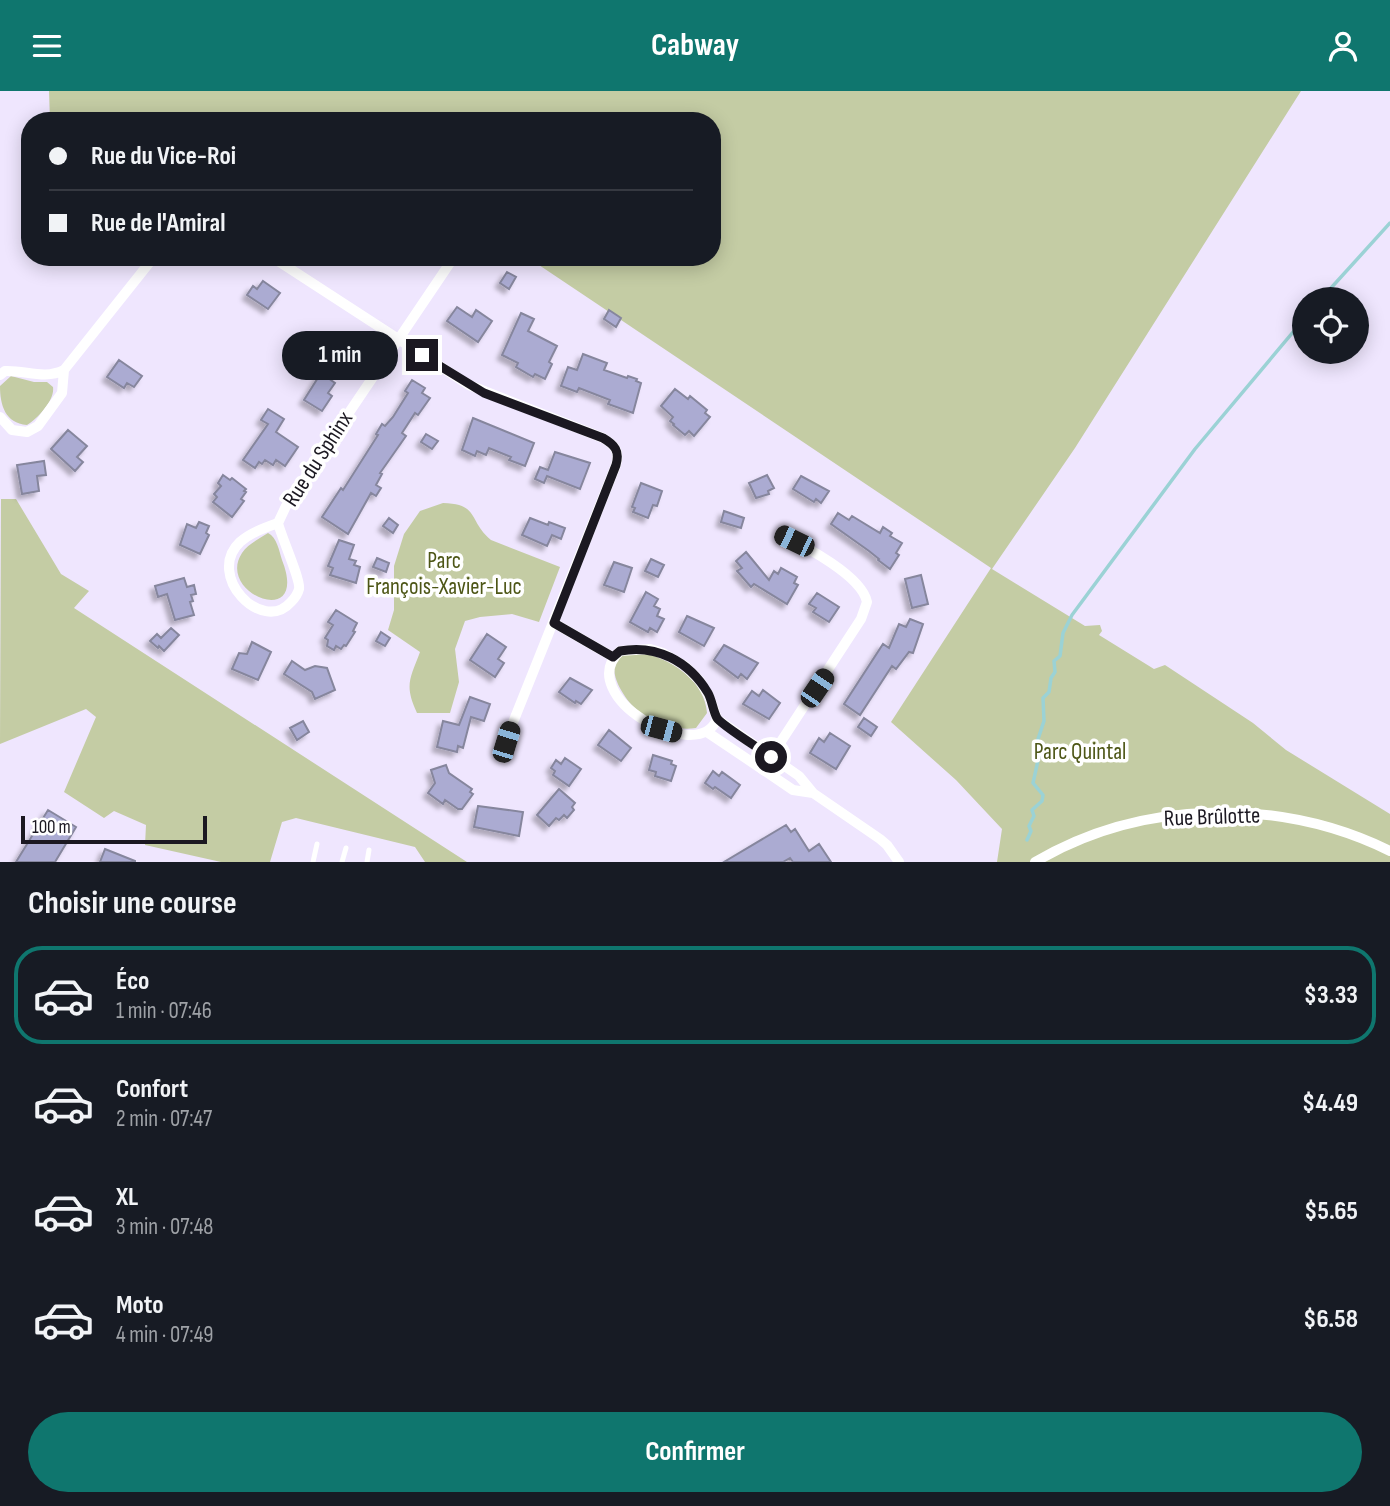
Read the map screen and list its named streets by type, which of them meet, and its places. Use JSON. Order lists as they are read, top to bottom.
{
  "streets": {
    "street": ["Rue du Sphinx", "Rue Brûlotte"]
  },
  "parks": ["Parc François-Xavier-Luc", "Parc Quintal"],
  "scale_bar": "100 m",
  "page": {
    "header": "Cabway",
    "banner": ["Rue du Vice-Roi", "Rue de l'Amiral"],
    "bubble": "1 min",
    "scale": "100 m",
    "heading": "Choisir une course",
    "list": [
      {
        "name": "Éco",
        "note": "1 min · 07:46",
        "value": "$3.33"
      },
      {
        "name": "Confort",
        "note": "2 min · 07:47",
        "value": "$4.49"
      },
      {
        "name": "XL",
        "note": "3 min · 07:48",
        "value": "$5.65"
      },
      {
        "name": "Moto",
        "note": "4 min · 07:49",
        "value": "$6.58"
      }
    ],
    "buttons": "Confirmer"
  }
}
